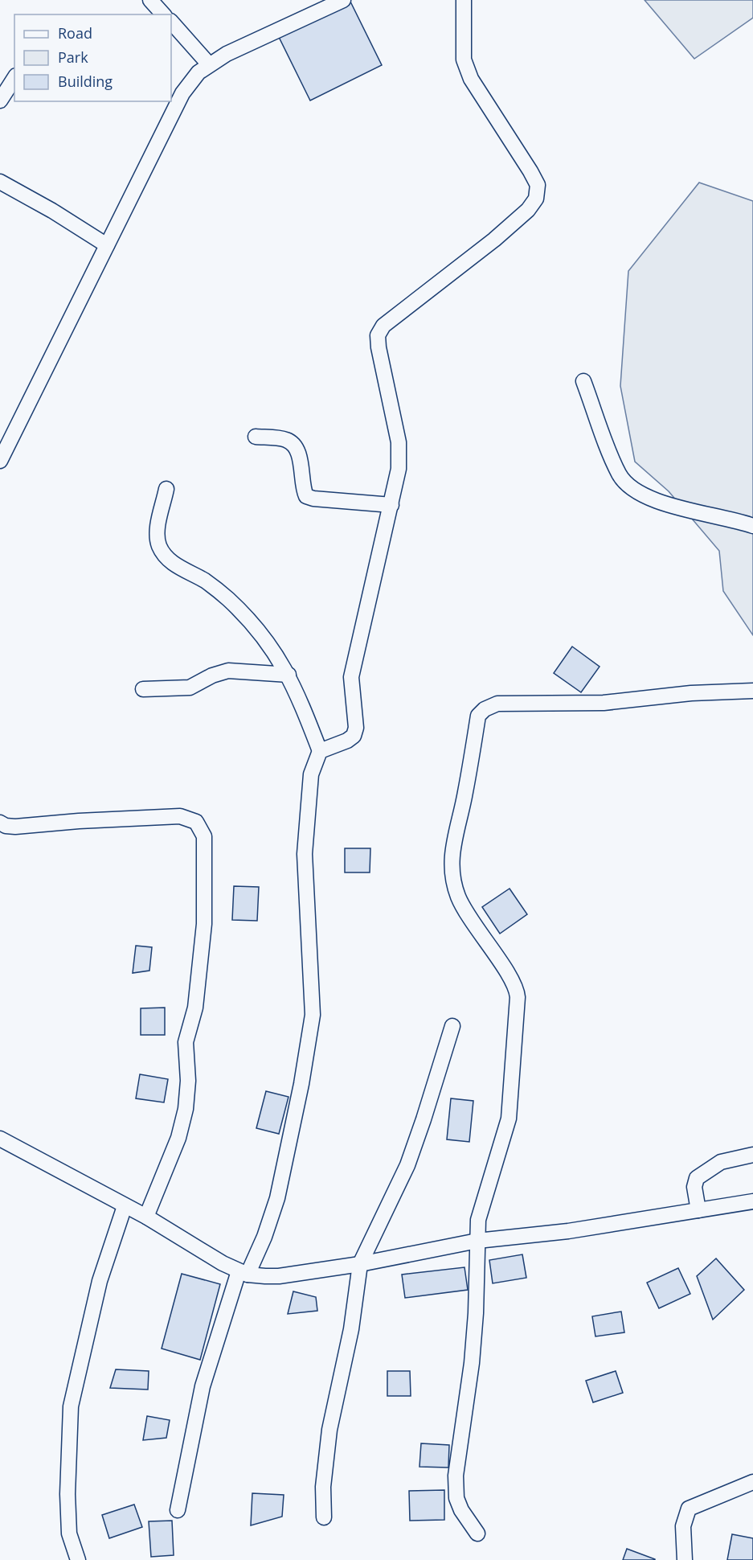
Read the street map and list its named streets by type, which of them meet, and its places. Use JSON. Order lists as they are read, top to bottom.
{
  "legend": ["Road", "Park", "Building"]
}
